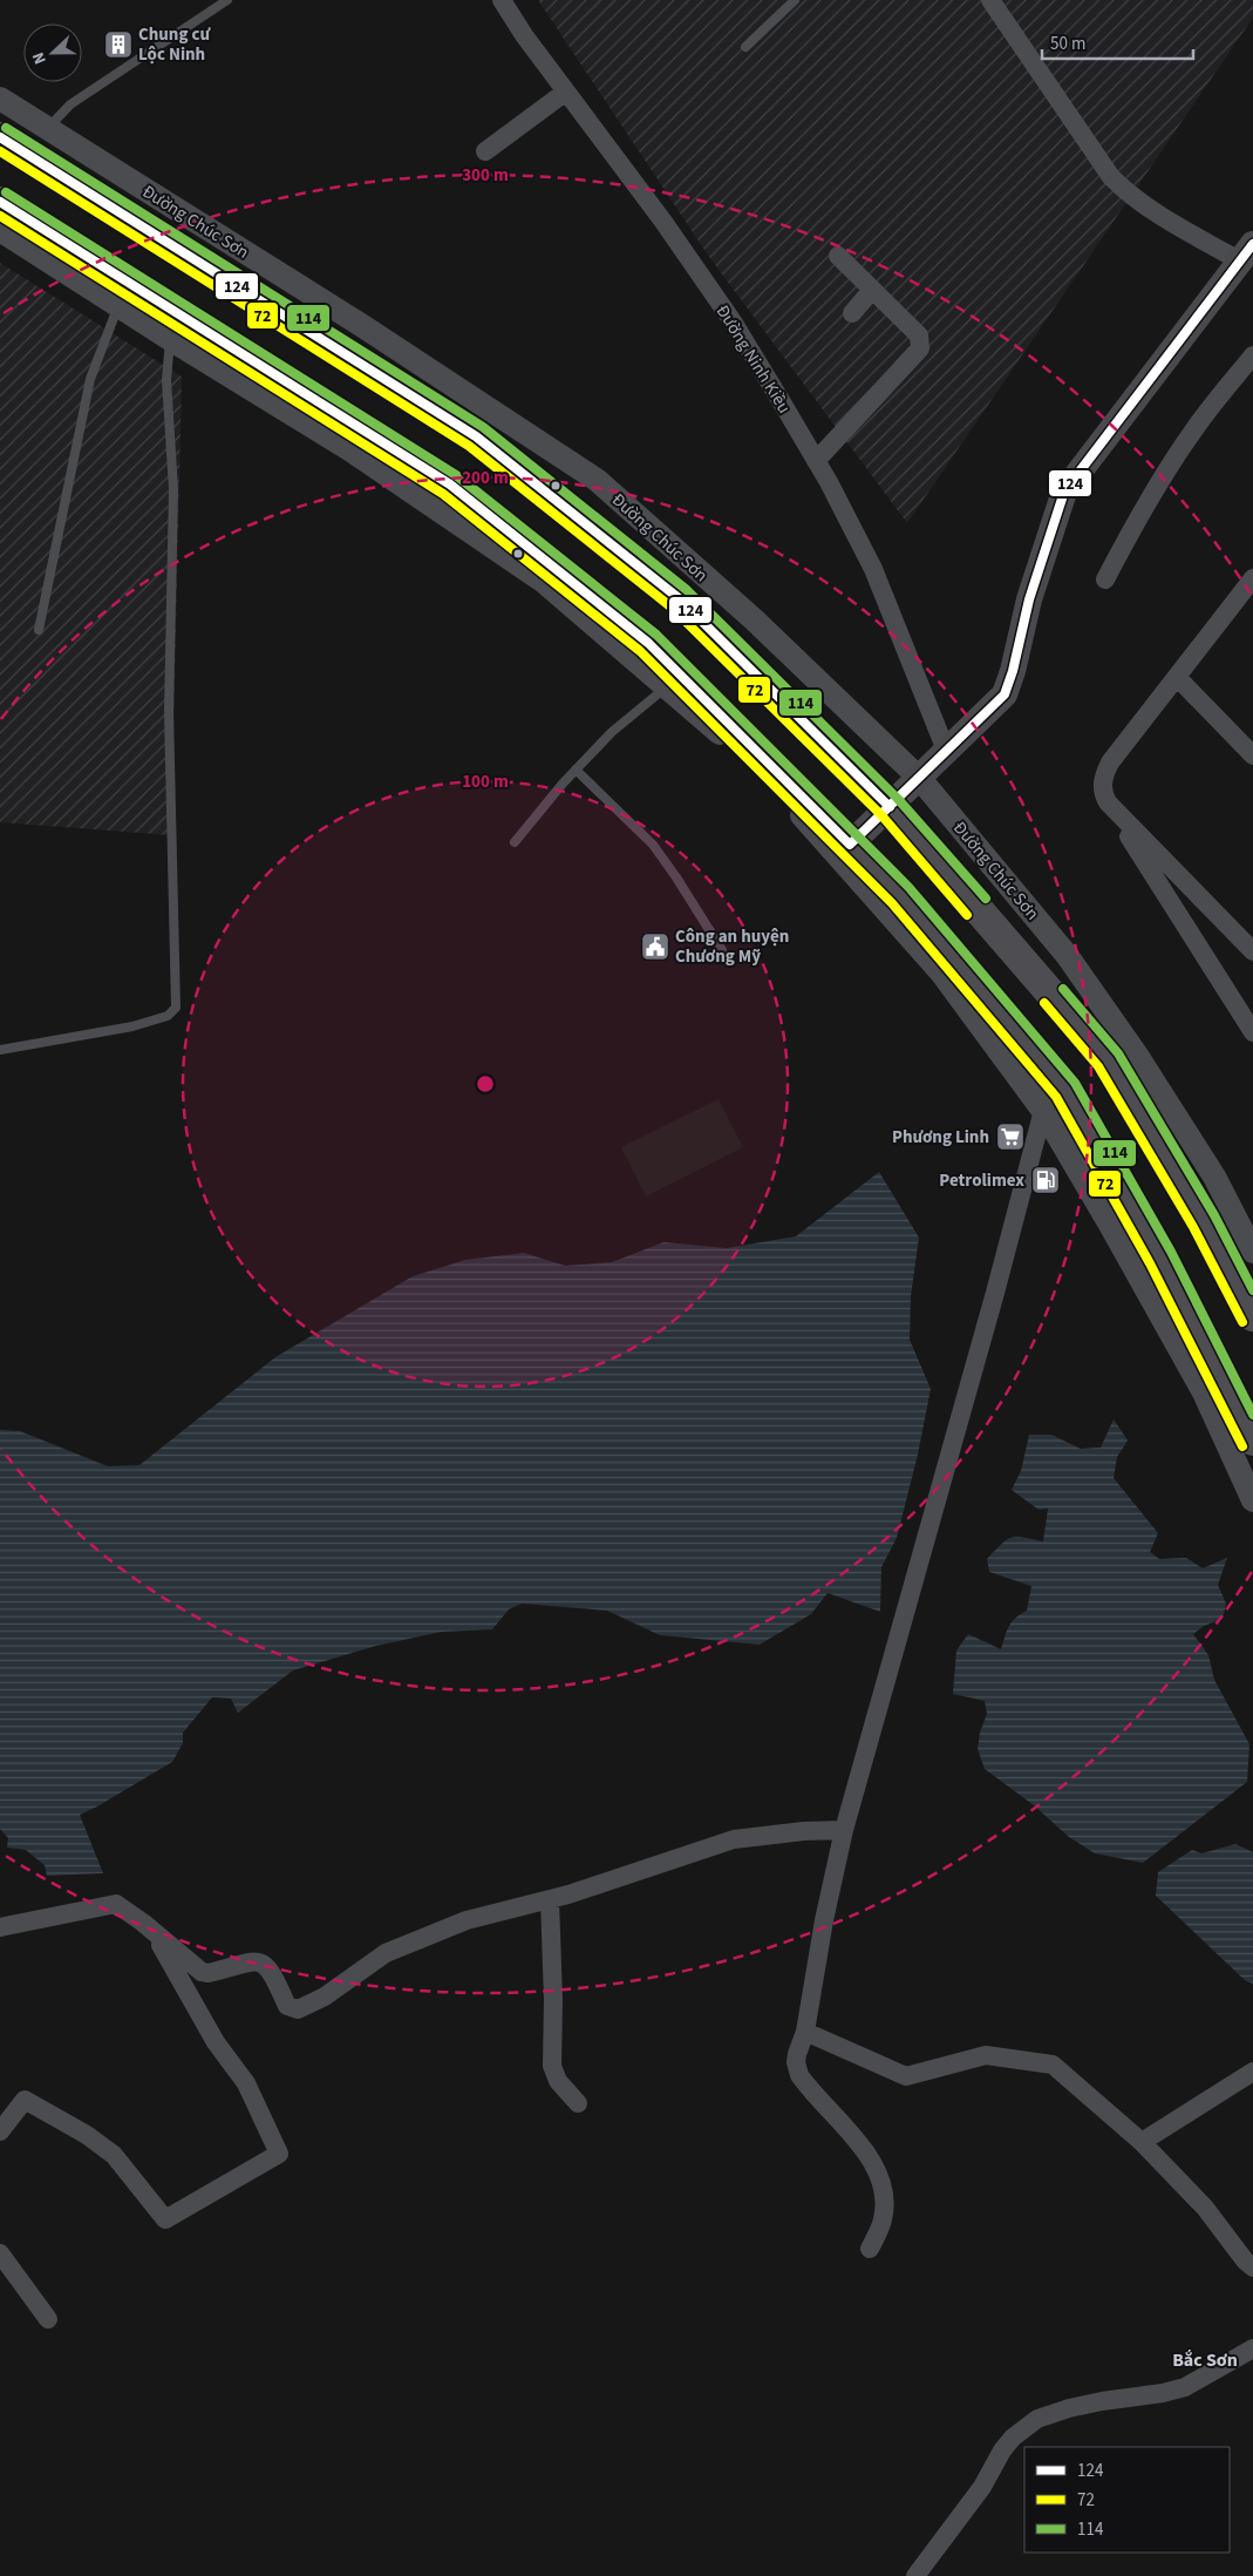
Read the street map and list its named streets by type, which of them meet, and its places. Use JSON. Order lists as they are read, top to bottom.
{
  "streets": {
    "highway": ["Đường Chúc Sơn"],
    "street": ["Đường Ninh Kiều"]
  },
  "districts": ["Bắc Sơn"],
  "places": {
    "building": ["Chung cư Lộc Ninh"],
    "public building": ["Công an huyện Chương Mỹ"],
    "supermarket": ["Phương Linh"],
    "fuel station": ["Petrolimex"]
  },
  "lines": ["transit line 114", "transit line 124", "transit line 72"],
  "legend": ["124", "72", "114"],
  "scale_bar": "50 m",
  "north": "left",
  "rings": ["300 m", "200 m", "100 m"]
}
